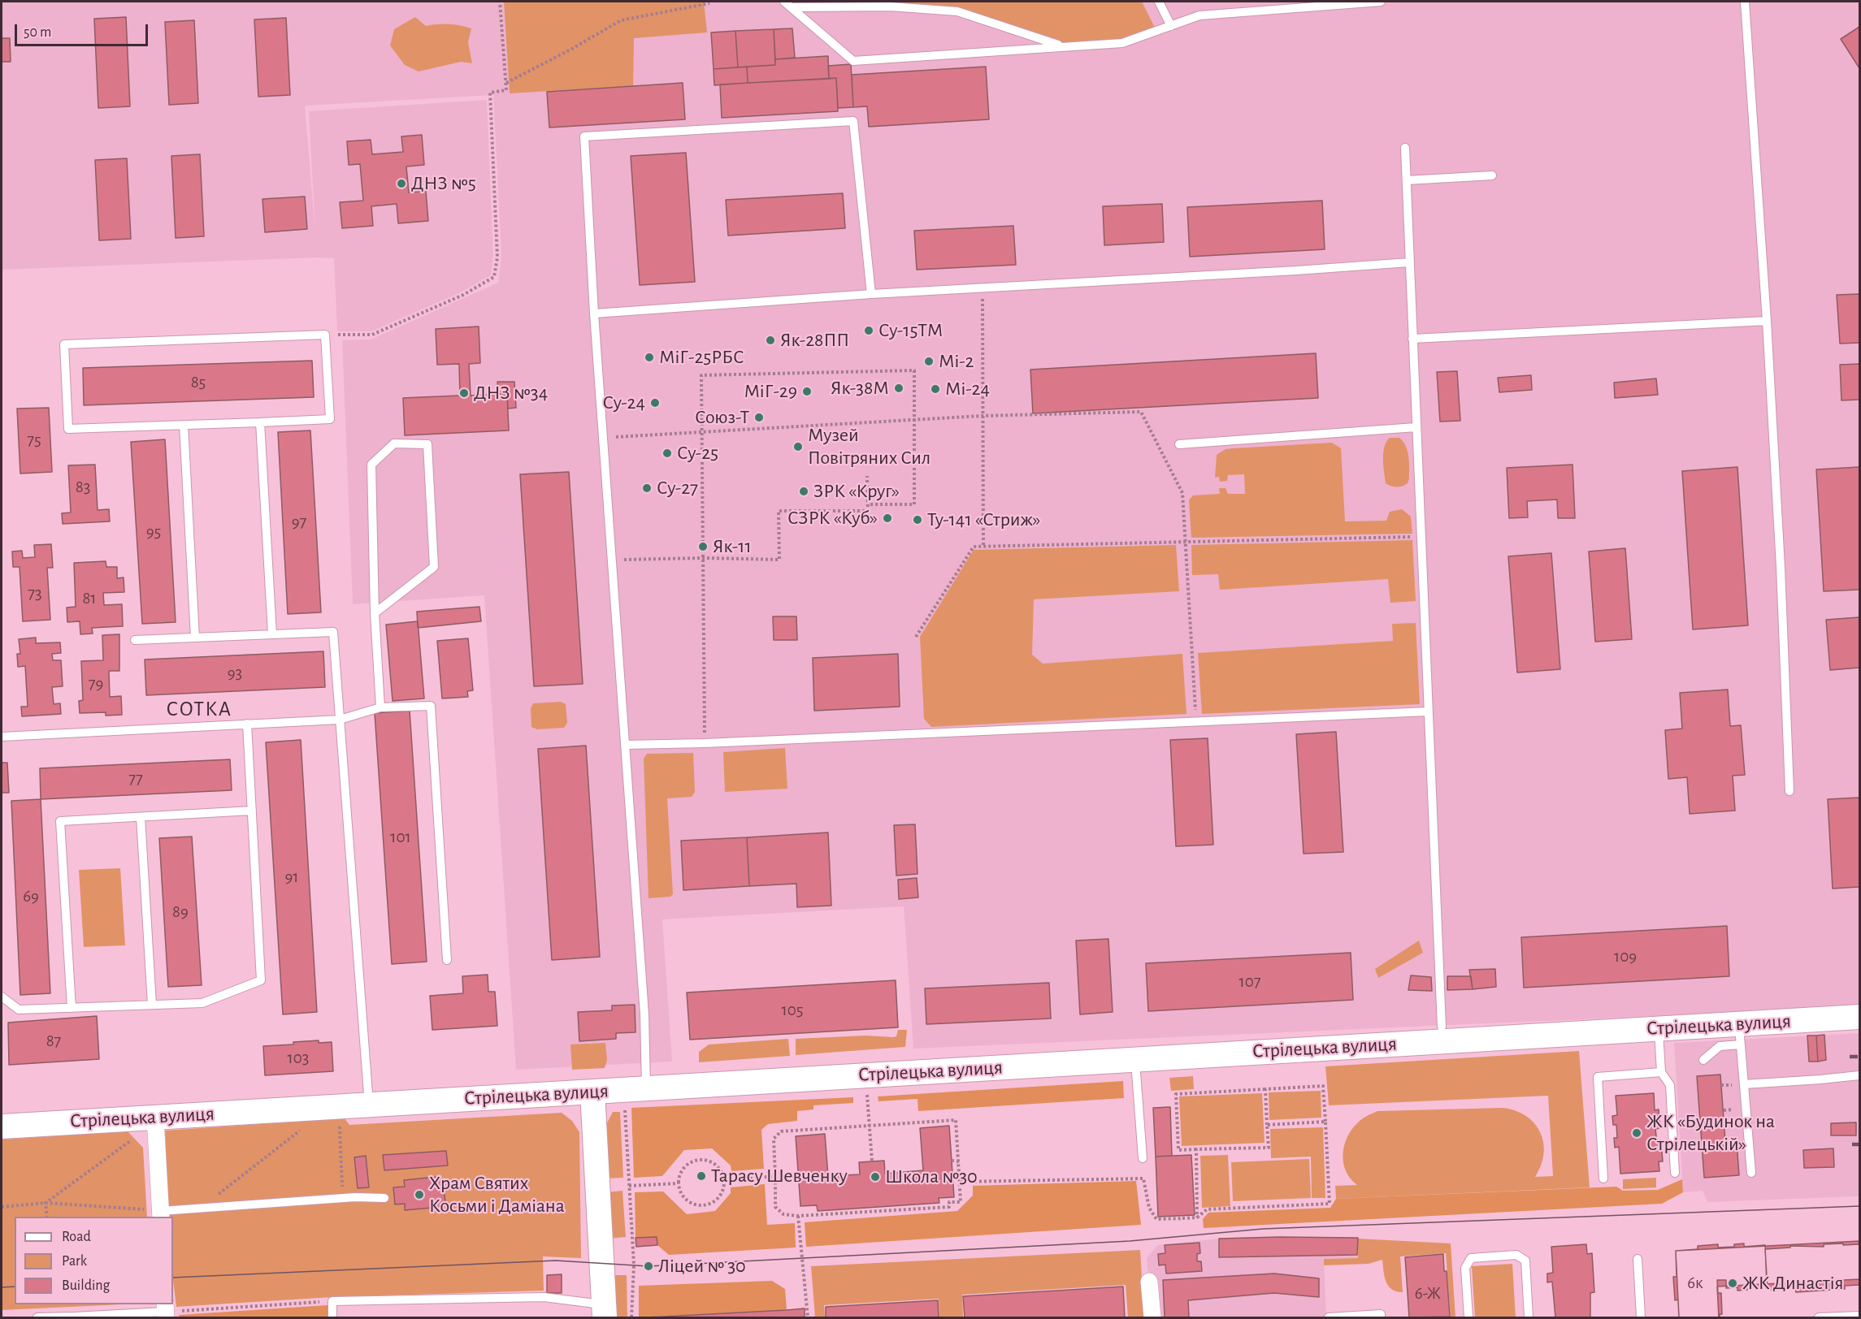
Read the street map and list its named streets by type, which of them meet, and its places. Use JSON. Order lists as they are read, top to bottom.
{
  "streets": {
    "main road": ["Стрілецька вулиця"]
  },
  "districts": ["СОТКА"],
  "places": [
    "ДНЗ №5",
    "Су-15ТМ",
    "Як-28ПП",
    "МіГ-25РБС",
    "Мі-2",
    "Як-38М",
    "Мі-24",
    "МіГ-29",
    "ДНЗ №34",
    "Су-24",
    "Союз-Т",
    "Музей Повітряних Сил",
    "Су-25",
    "Су-27",
    "ЗРК «Круг»",
    "СЗРК «Куб»",
    "Ту-141 «Стриж»",
    "Як-11",
    "ЖК «Будинок на Стрілецькій»",
    "Тарасу Шевченку",
    "Школа №30",
    "Храм Святих Косьми і Даміана",
    "Ліцей № 30",
    "ЖК Династія"
  ],
  "house_numbers": [
    "85",
    "75",
    "83",
    "97",
    "95",
    "73",
    "81",
    "93",
    "79",
    "77",
    "101",
    "91",
    "69",
    "89",
    "109",
    "107",
    "105",
    "87",
    "103",
    "6к",
    "6-Ж"
  ],
  "legend": ["Road", "Park", "Building"],
  "scale_bar": "50 m"
}
